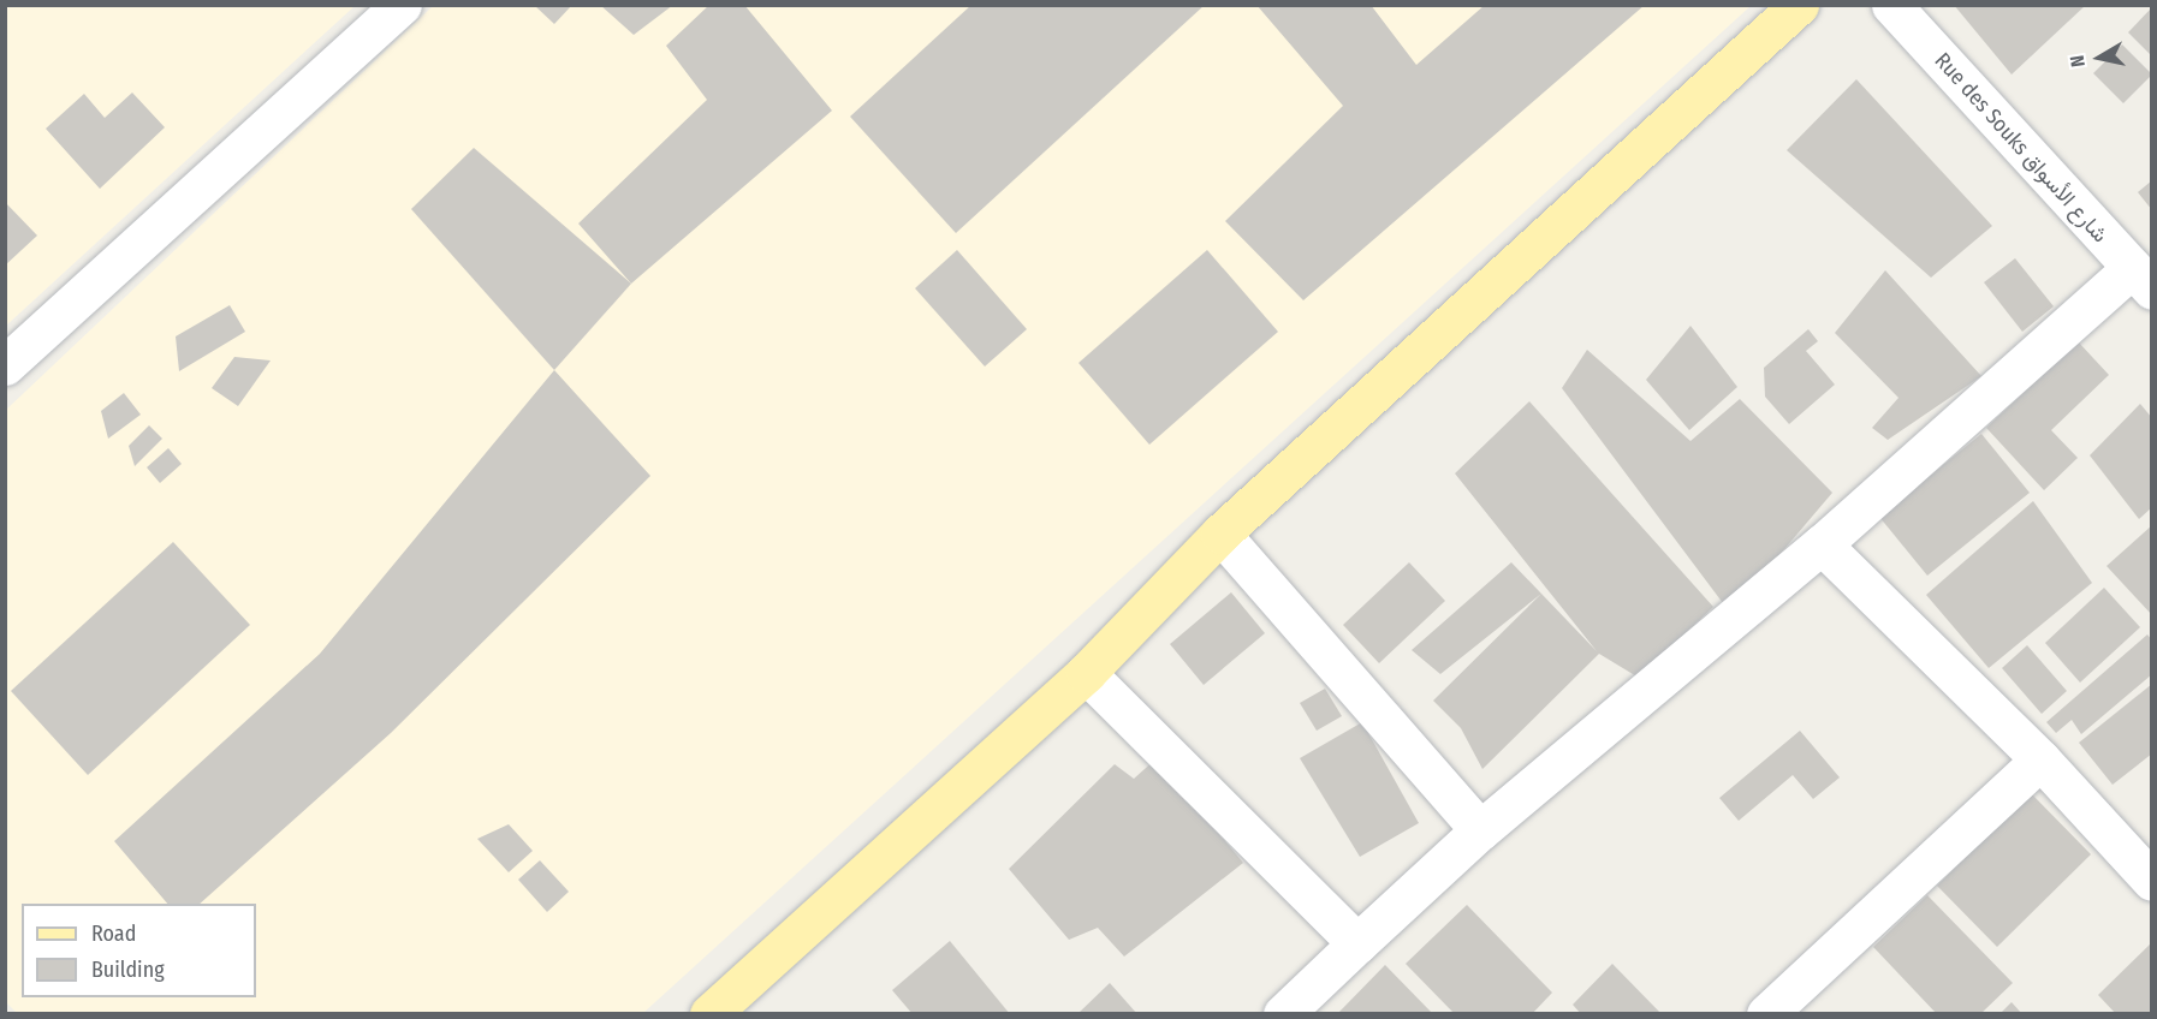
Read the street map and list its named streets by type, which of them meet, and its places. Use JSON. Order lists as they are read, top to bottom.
{
  "streets": {
    "street": ["Rue des Souks شارع الأسواق"]
  },
  "legend": ["Road", "Building"],
  "north": "left"
}
